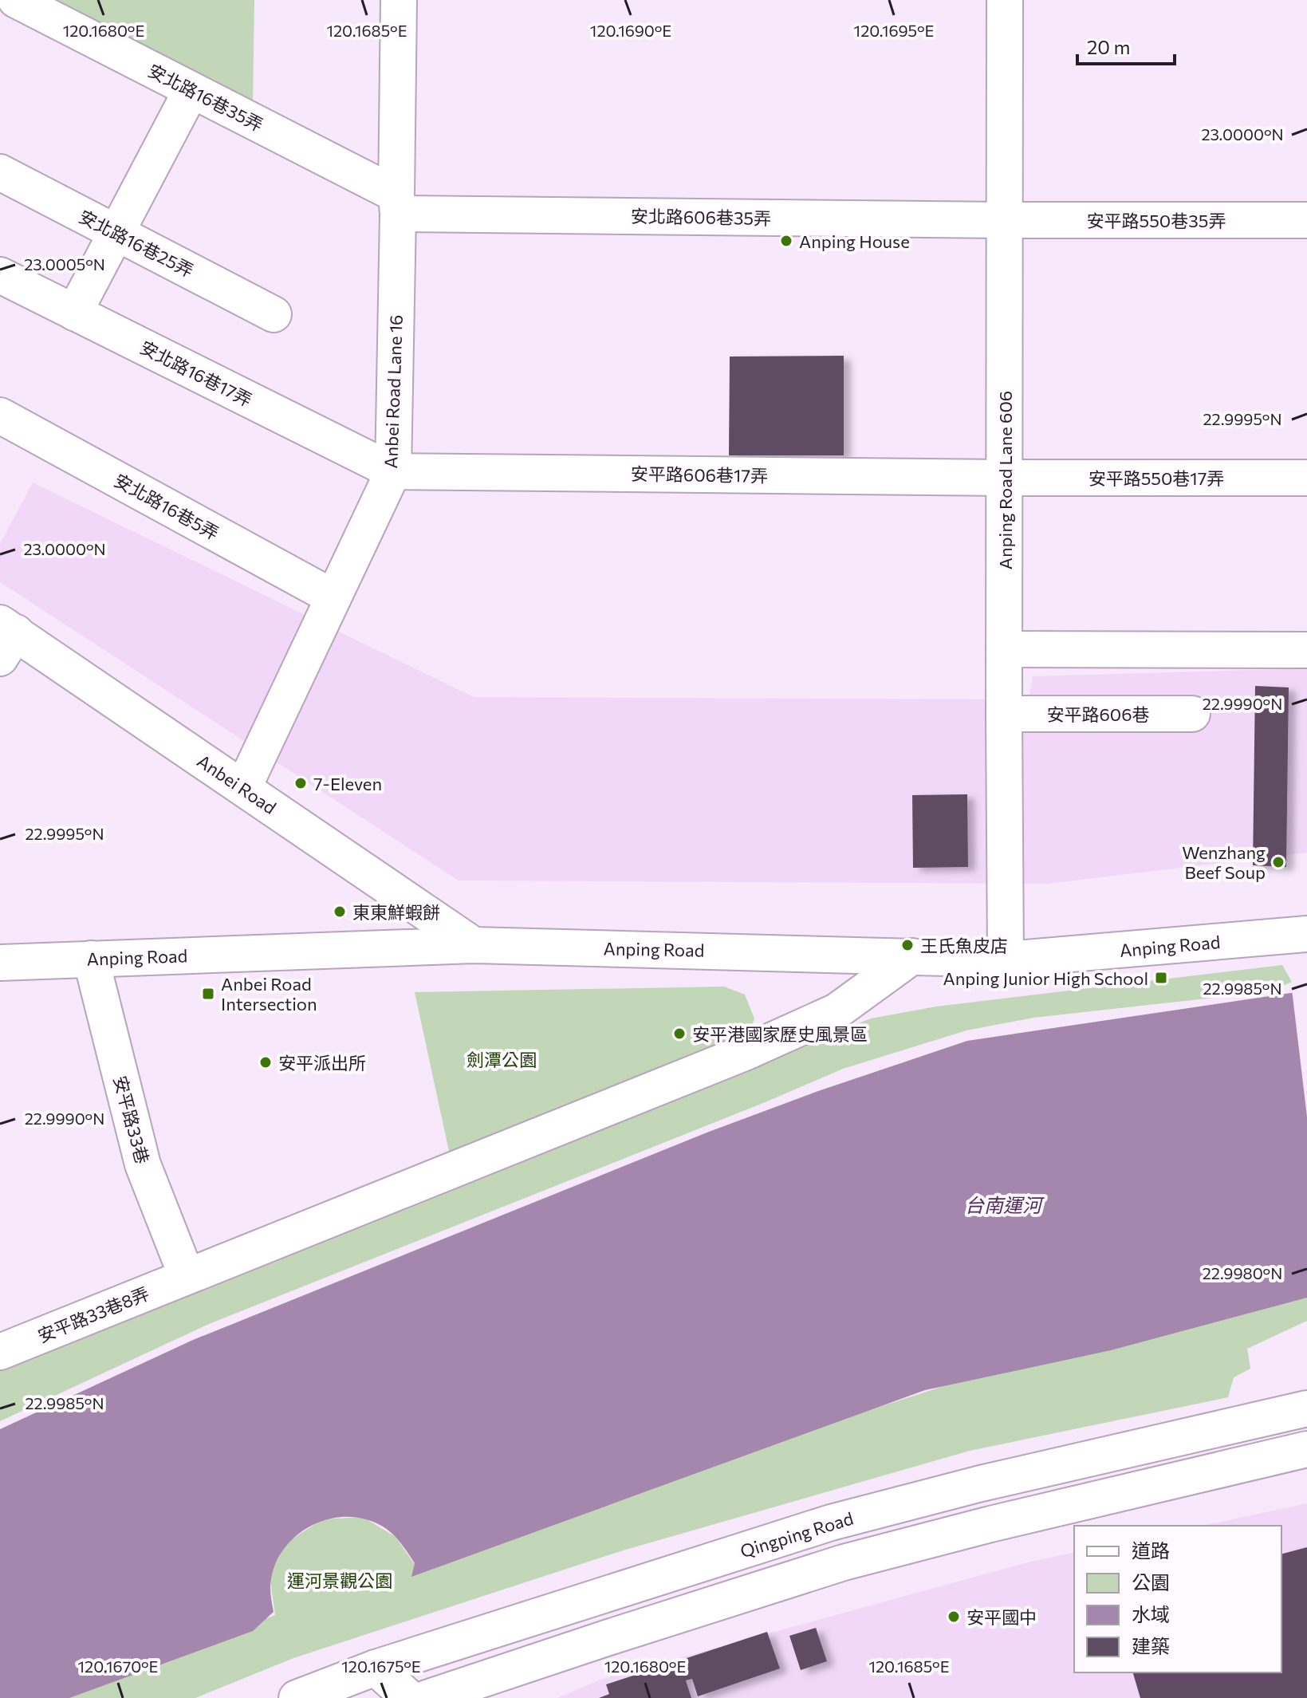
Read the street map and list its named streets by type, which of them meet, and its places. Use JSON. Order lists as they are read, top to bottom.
{
  "streets": {
    "street": [
      "安北路16巷35弄",
      "安北路606巷35弄",
      "安平路550巷35弄",
      "安北路16巷25弄",
      "安北路16巷17弄",
      "Anbei Road Lane 16",
      "安平路606巷17弄",
      "安平路550巷17弄",
      "Anping Road Lane 606",
      "安北路16巷5弄",
      "安平路606巷",
      "Anbei Road",
      "Anping Road",
      "安平路33巷",
      "安平路33巷8弄",
      "Qingping Road"
    ]
  },
  "crossings": [
    ["安北路16巷35弄", "安北路606巷35弄"],
    ["安北路16巷35弄", "Anbei Road Lane 16"],
    ["安北路606巷35弄", "安平路550巷35弄"],
    ["安北路606巷35弄", "Anbei Road Lane 16"],
    ["安北路606巷35弄", "Anping Road Lane 606"],
    ["安平路550巷35弄", "Anping Road Lane 606"],
    ["安北路16巷17弄", "Anbei Road Lane 16"],
    ["安北路16巷17弄", "安平路606巷17弄"],
    ["Anbei Road Lane 16", "安平路606巷17弄"],
    ["Anbei Road Lane 16", "安北路16巷5弄"],
    ["Anbei Road Lane 16", "Anbei Road"],
    ["安平路606巷17弄", "安平路550巷17弄"],
    ["安平路606巷17弄", "Anping Road Lane 606"],
    ["安平路550巷17弄", "Anping Road Lane 606"],
    ["Anping Road Lane 606", "安平路606巷"],
    ["Anping Road Lane 606", "Anping Road"],
    ["Anbei Road", "Anping Road"],
    ["Anping Road", "安平路33巷"],
    ["Anping Road", "安平路33巷8弄"],
    ["安平路33巷", "安平路33巷8弄"]
  ],
  "water": ["台南運河"],
  "parks": ["劍潭公園", "運河景觀公園"],
  "places": {
    "other": [
      "Anping House",
      "7-Eleven",
      "Wenzhang Beef Soup",
      "東東鮮蝦餅",
      "王氏魚皮店",
      "安平港國家歷史風景區",
      "安平派出所",
      "安平國中"
    ],
    "transit": ["Anping Junior High School", "Anbei Road Intersection"]
  },
  "legend": [
    "道路",
    "公園",
    "水域",
    "建築"
  ],
  "scale_bar": "20 m",
  "coordinates": [
    "120.1680°E",
    "120.1685°E",
    "120.1690°E",
    "120.1695°E",
    "23.0000°N",
    "23.0005°N",
    "22.9995°N",
    "22.9990°N",
    "22.9985°N",
    "22.9980°N",
    "120.1670°E",
    "120.1675°E"
  ]
}
